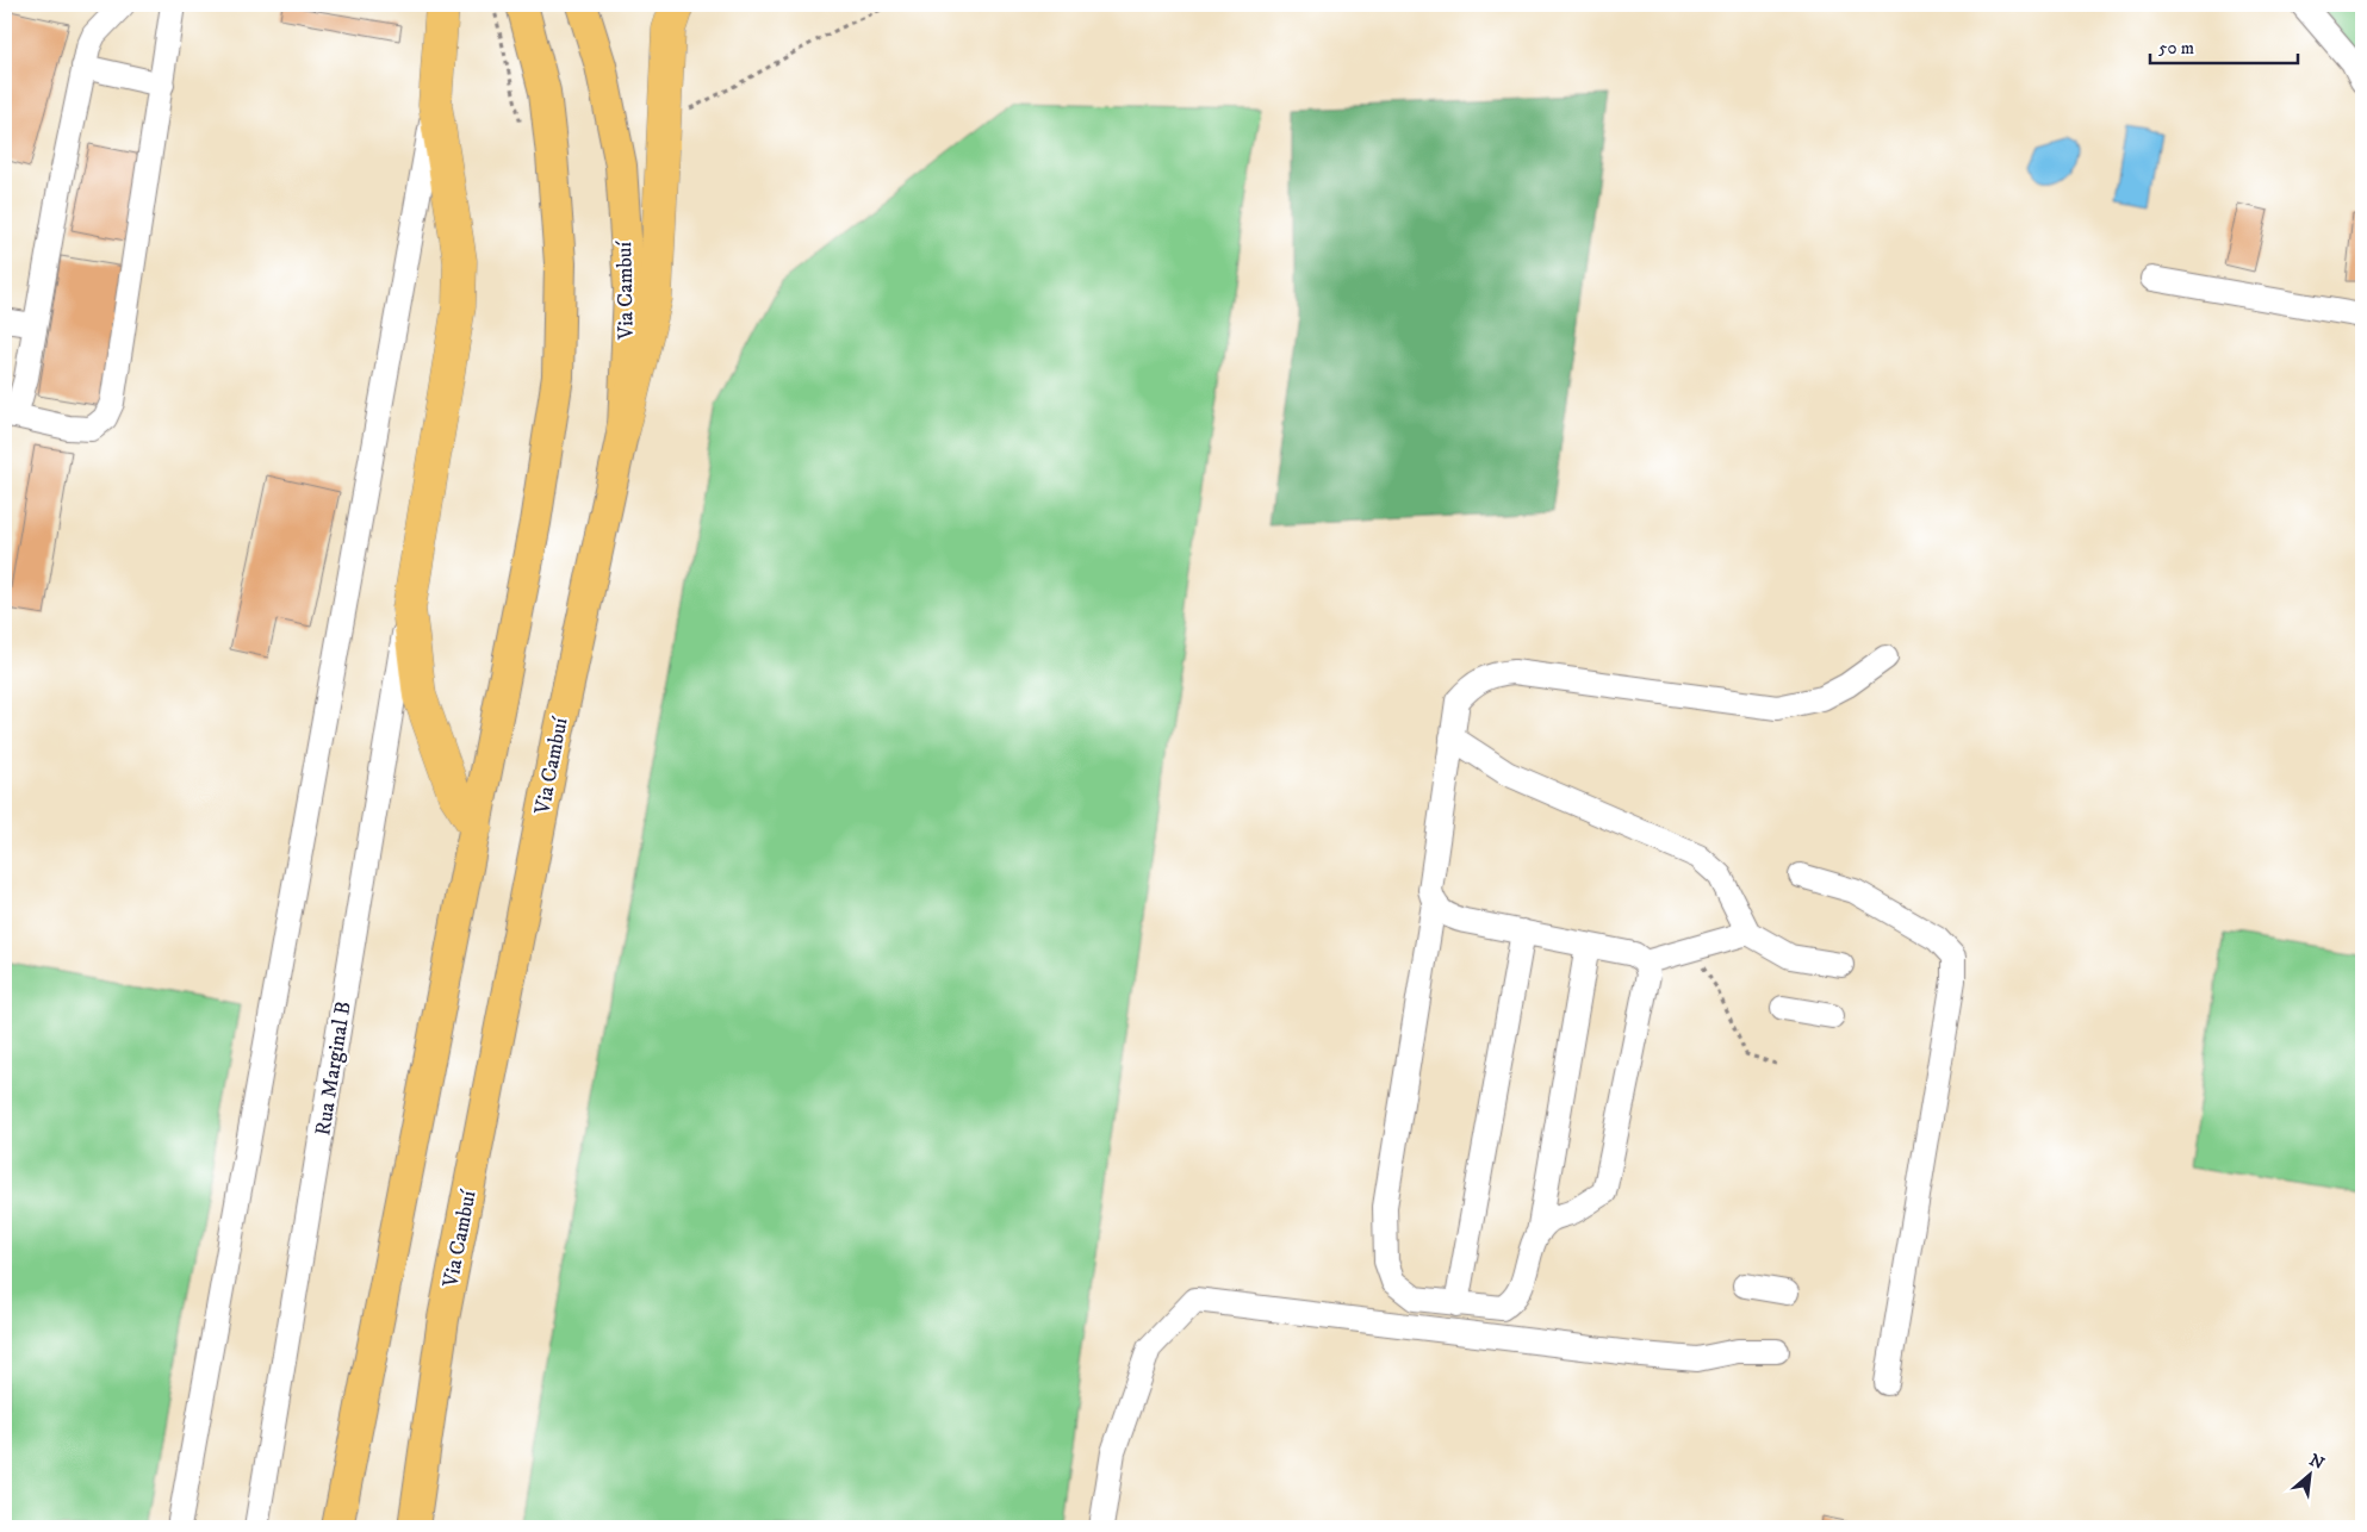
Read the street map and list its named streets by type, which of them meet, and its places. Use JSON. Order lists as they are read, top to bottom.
{
  "streets": {
    "main road": ["Via Cambuí"],
    "street": ["Rua Marginal B"]
  },
  "scale_bar": "50 m",
  "north": "top right"
}
